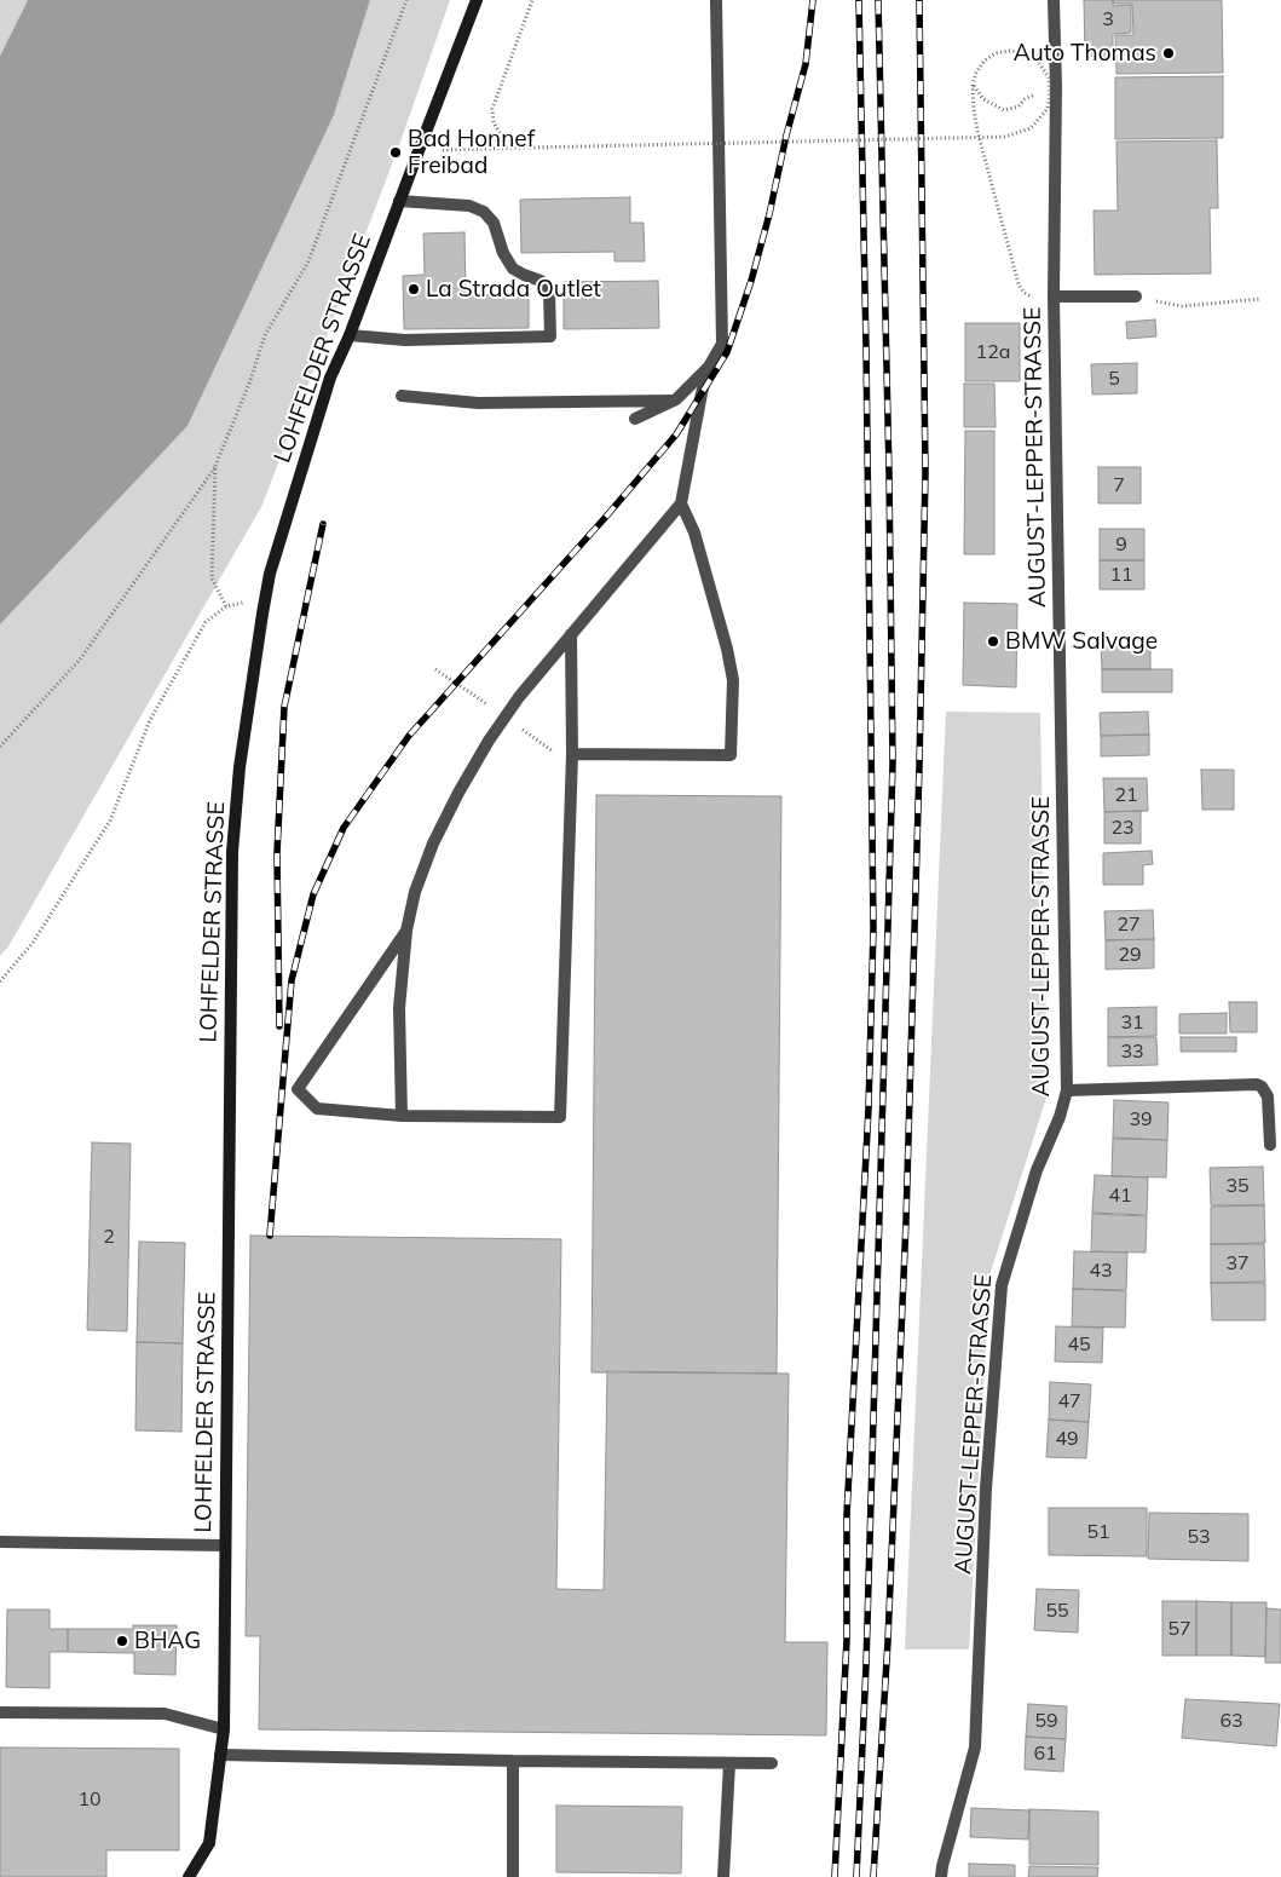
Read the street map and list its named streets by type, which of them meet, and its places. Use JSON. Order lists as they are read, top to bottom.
{
  "streets": {
    "street": ["LOHFELDER STRASSE", "AUGUST-LEPPER-STRASSE"]
  },
  "places": [
    "Auto Thomas",
    "Bad Honnef Freibad",
    "La Strada Outlet",
    "BMW Salvage",
    "BHAG"
  ],
  "house_numbers": [
    "3",
    "12a",
    "5",
    "7",
    "9",
    "11",
    "21",
    "23",
    "27",
    "29",
    "31",
    "33",
    "39",
    "35",
    "41",
    "2",
    "37",
    "43",
    "45",
    "47",
    "49",
    "51",
    "53",
    "55",
    "57",
    "59",
    "63",
    "61",
    "10"
  ]
}
